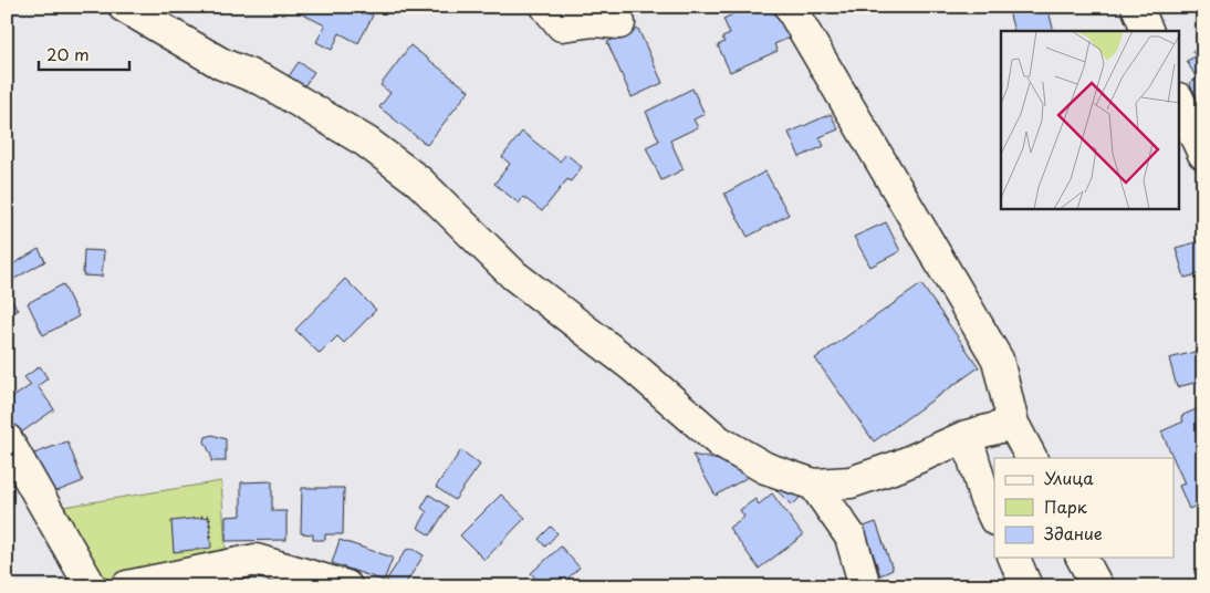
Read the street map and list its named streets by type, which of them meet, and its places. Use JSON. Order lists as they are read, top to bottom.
{
  "legend": ["Улица", "Парк", "Здание"],
  "scale_bar": "20 m"
}
